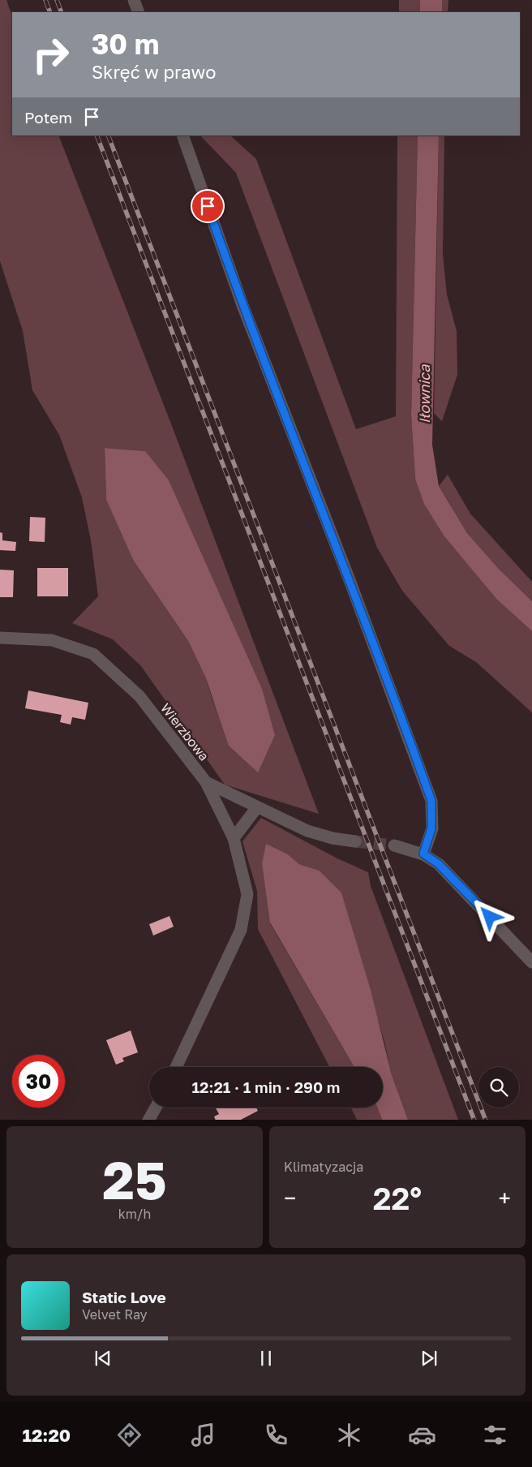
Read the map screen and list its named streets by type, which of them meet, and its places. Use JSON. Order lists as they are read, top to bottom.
{
  "streets": {
    "street": ["Wierzbowa"]
  },
  "water": ["Iłownica"],
  "page": {
    "turn": ["30 m", "Skręć w prawo"],
    "then": "Potem",
    "limit": "30",
    "trip": "12:21 · 1 min · 290 m",
    "tile": [
      ["25", "km/h"],
      "Klimatyzacja"
    ],
    "heat": ["−", "22°", "+"],
    "song": ["Static Love", "Velvet Ray"],
    "tabs": "12:20"
  }
}
